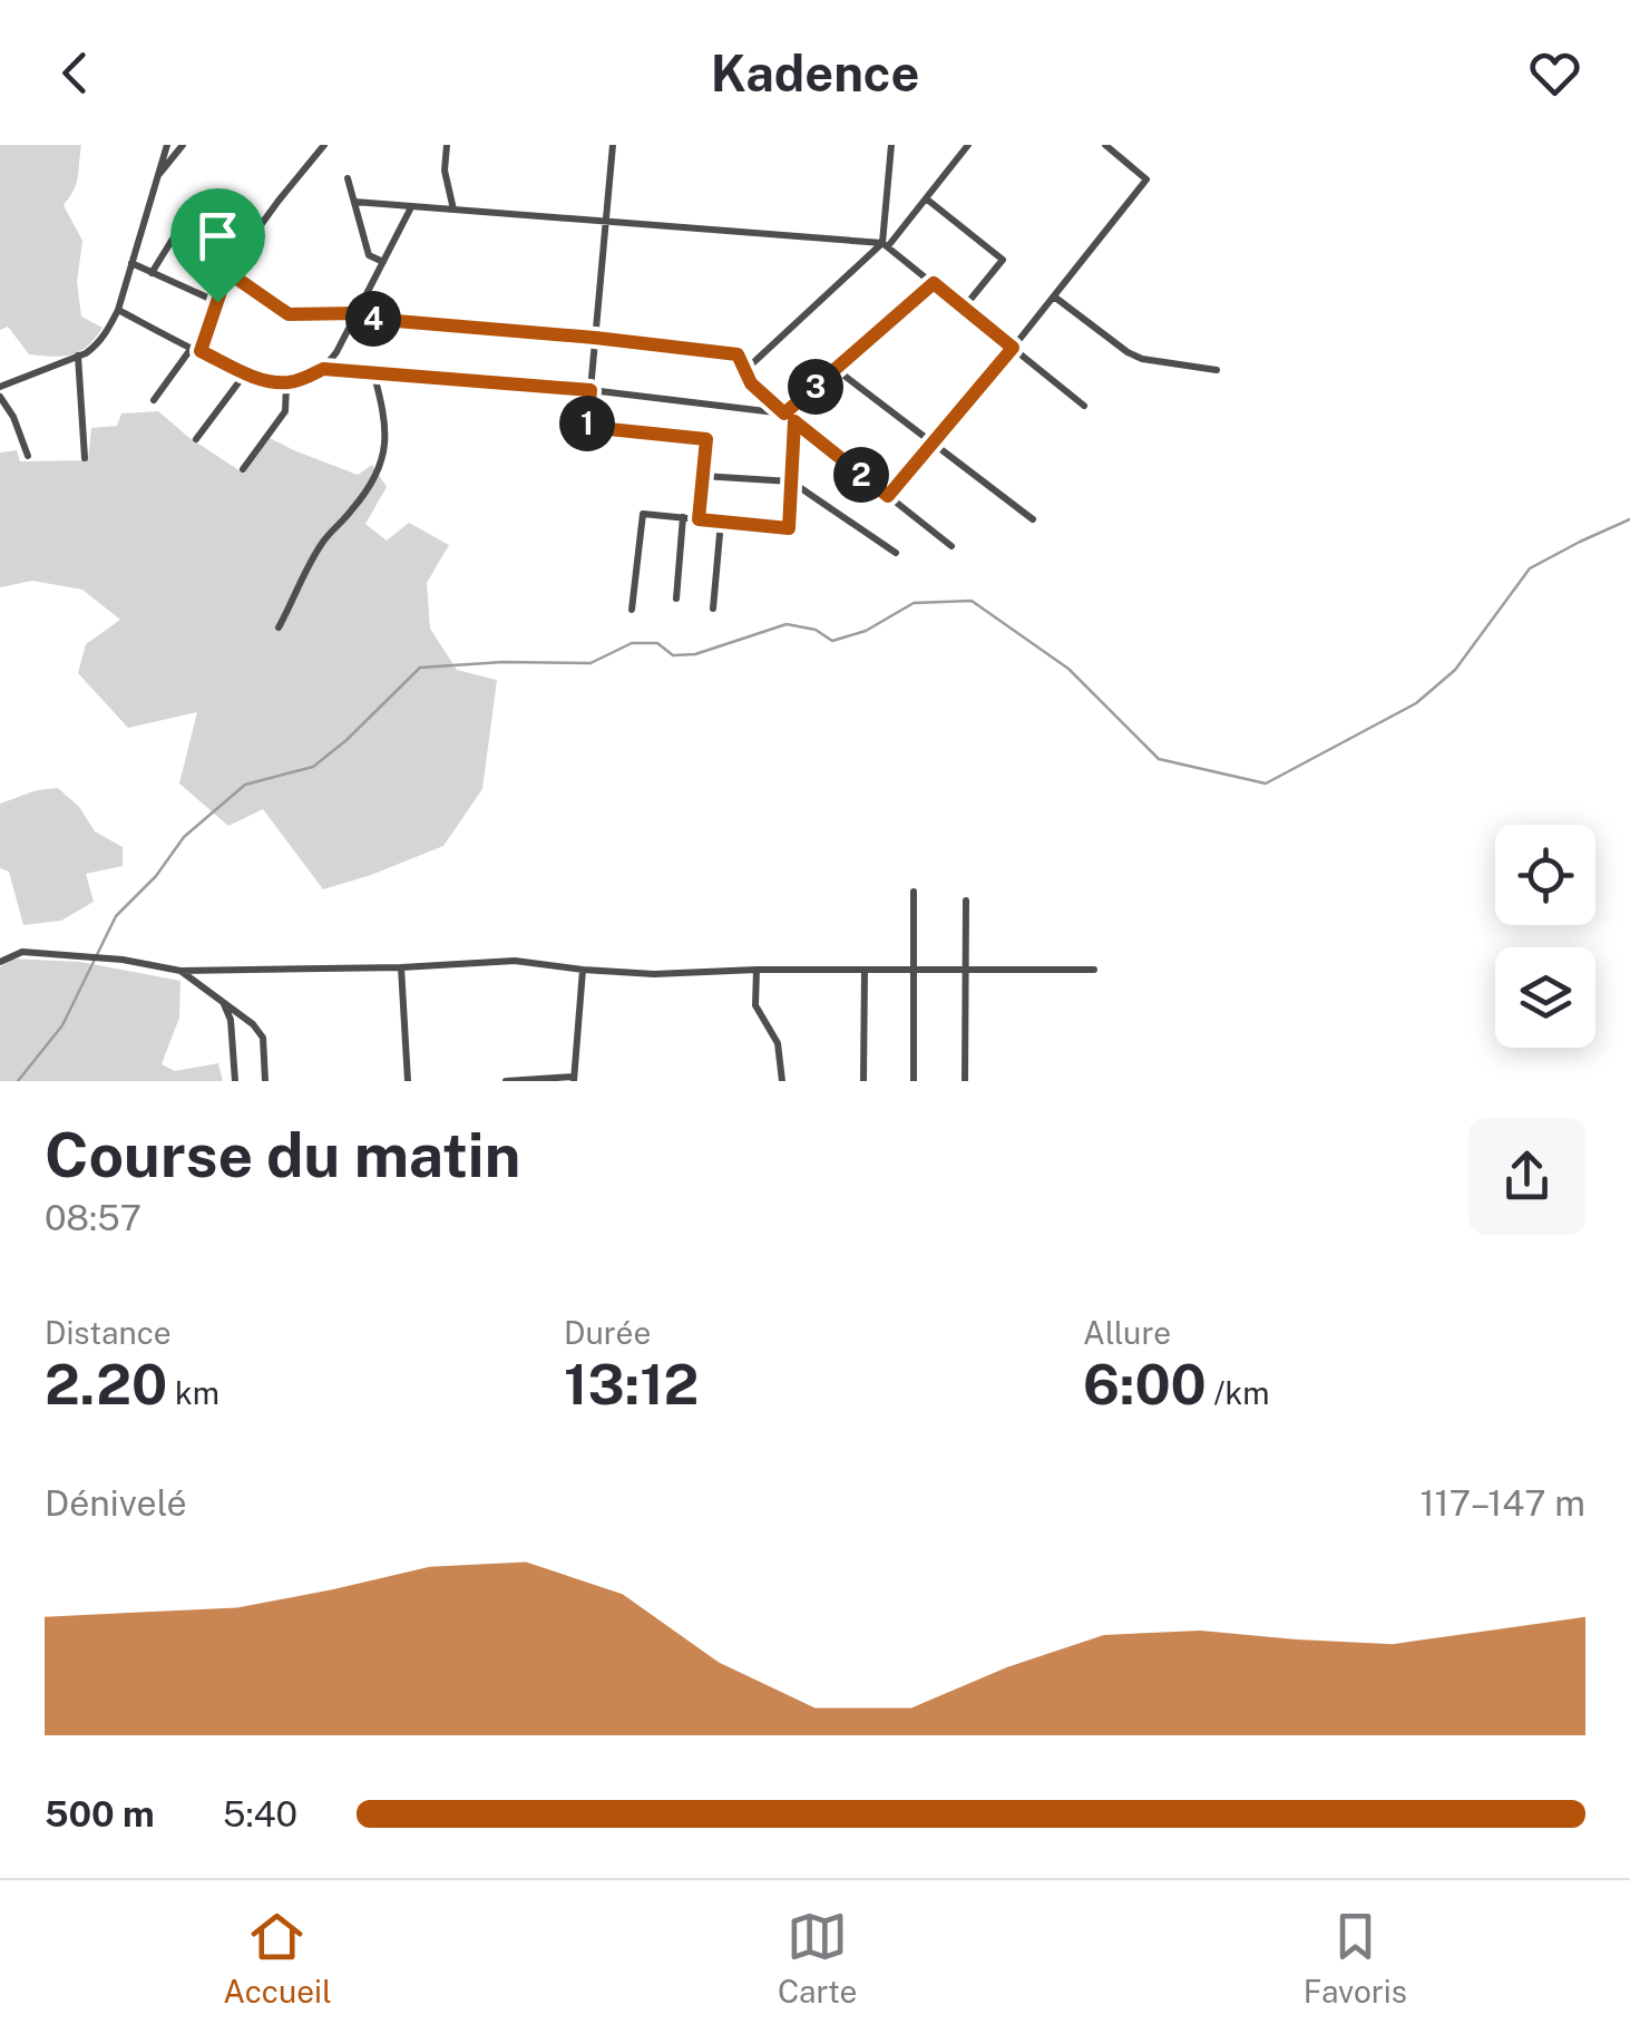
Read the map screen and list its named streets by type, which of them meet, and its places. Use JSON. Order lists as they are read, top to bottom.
{
  "page": {
    "header": "Kadence",
    "pins": [
      "4",
      "3",
      "1",
      "2"
    ],
    "heading": ["Course du matin", "08:57"],
    "stats": [
      ["Distance", "2.20 km"],
      ["Durée", "13:12"],
      ["Allure", "6:00 /km"]
    ],
    "chart": ["Dénivelé", "117–147 m"],
    "list": [
      {
        "name": "500 m",
        "note": "5:40"
      }
    ],
    "tabs": ["Accueil", "Carte", "Favoris"]
  }
}
